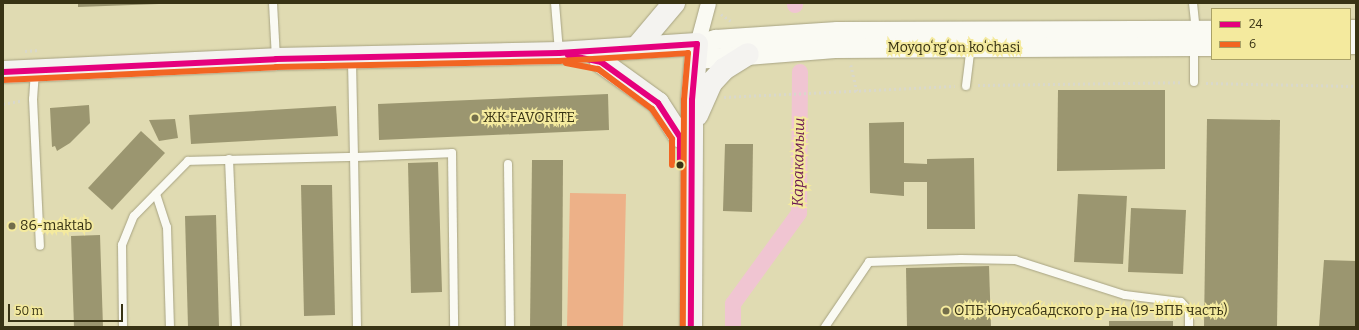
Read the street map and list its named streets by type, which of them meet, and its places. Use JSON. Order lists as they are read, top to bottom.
{
  "streets": {
    "street": ["Moyqoʻrgʻon koʻchasi"]
  },
  "water": ["Каракамыш"],
  "places": ["ЖК FAVORITE", "86-maktab", "ОПБ Юнусабадского р-на (19-ВПБ часть)"],
  "lines": ["transit line 24", "transit line 6"],
  "legend": ["24", "6"],
  "scale_bar": "50 m"
}
